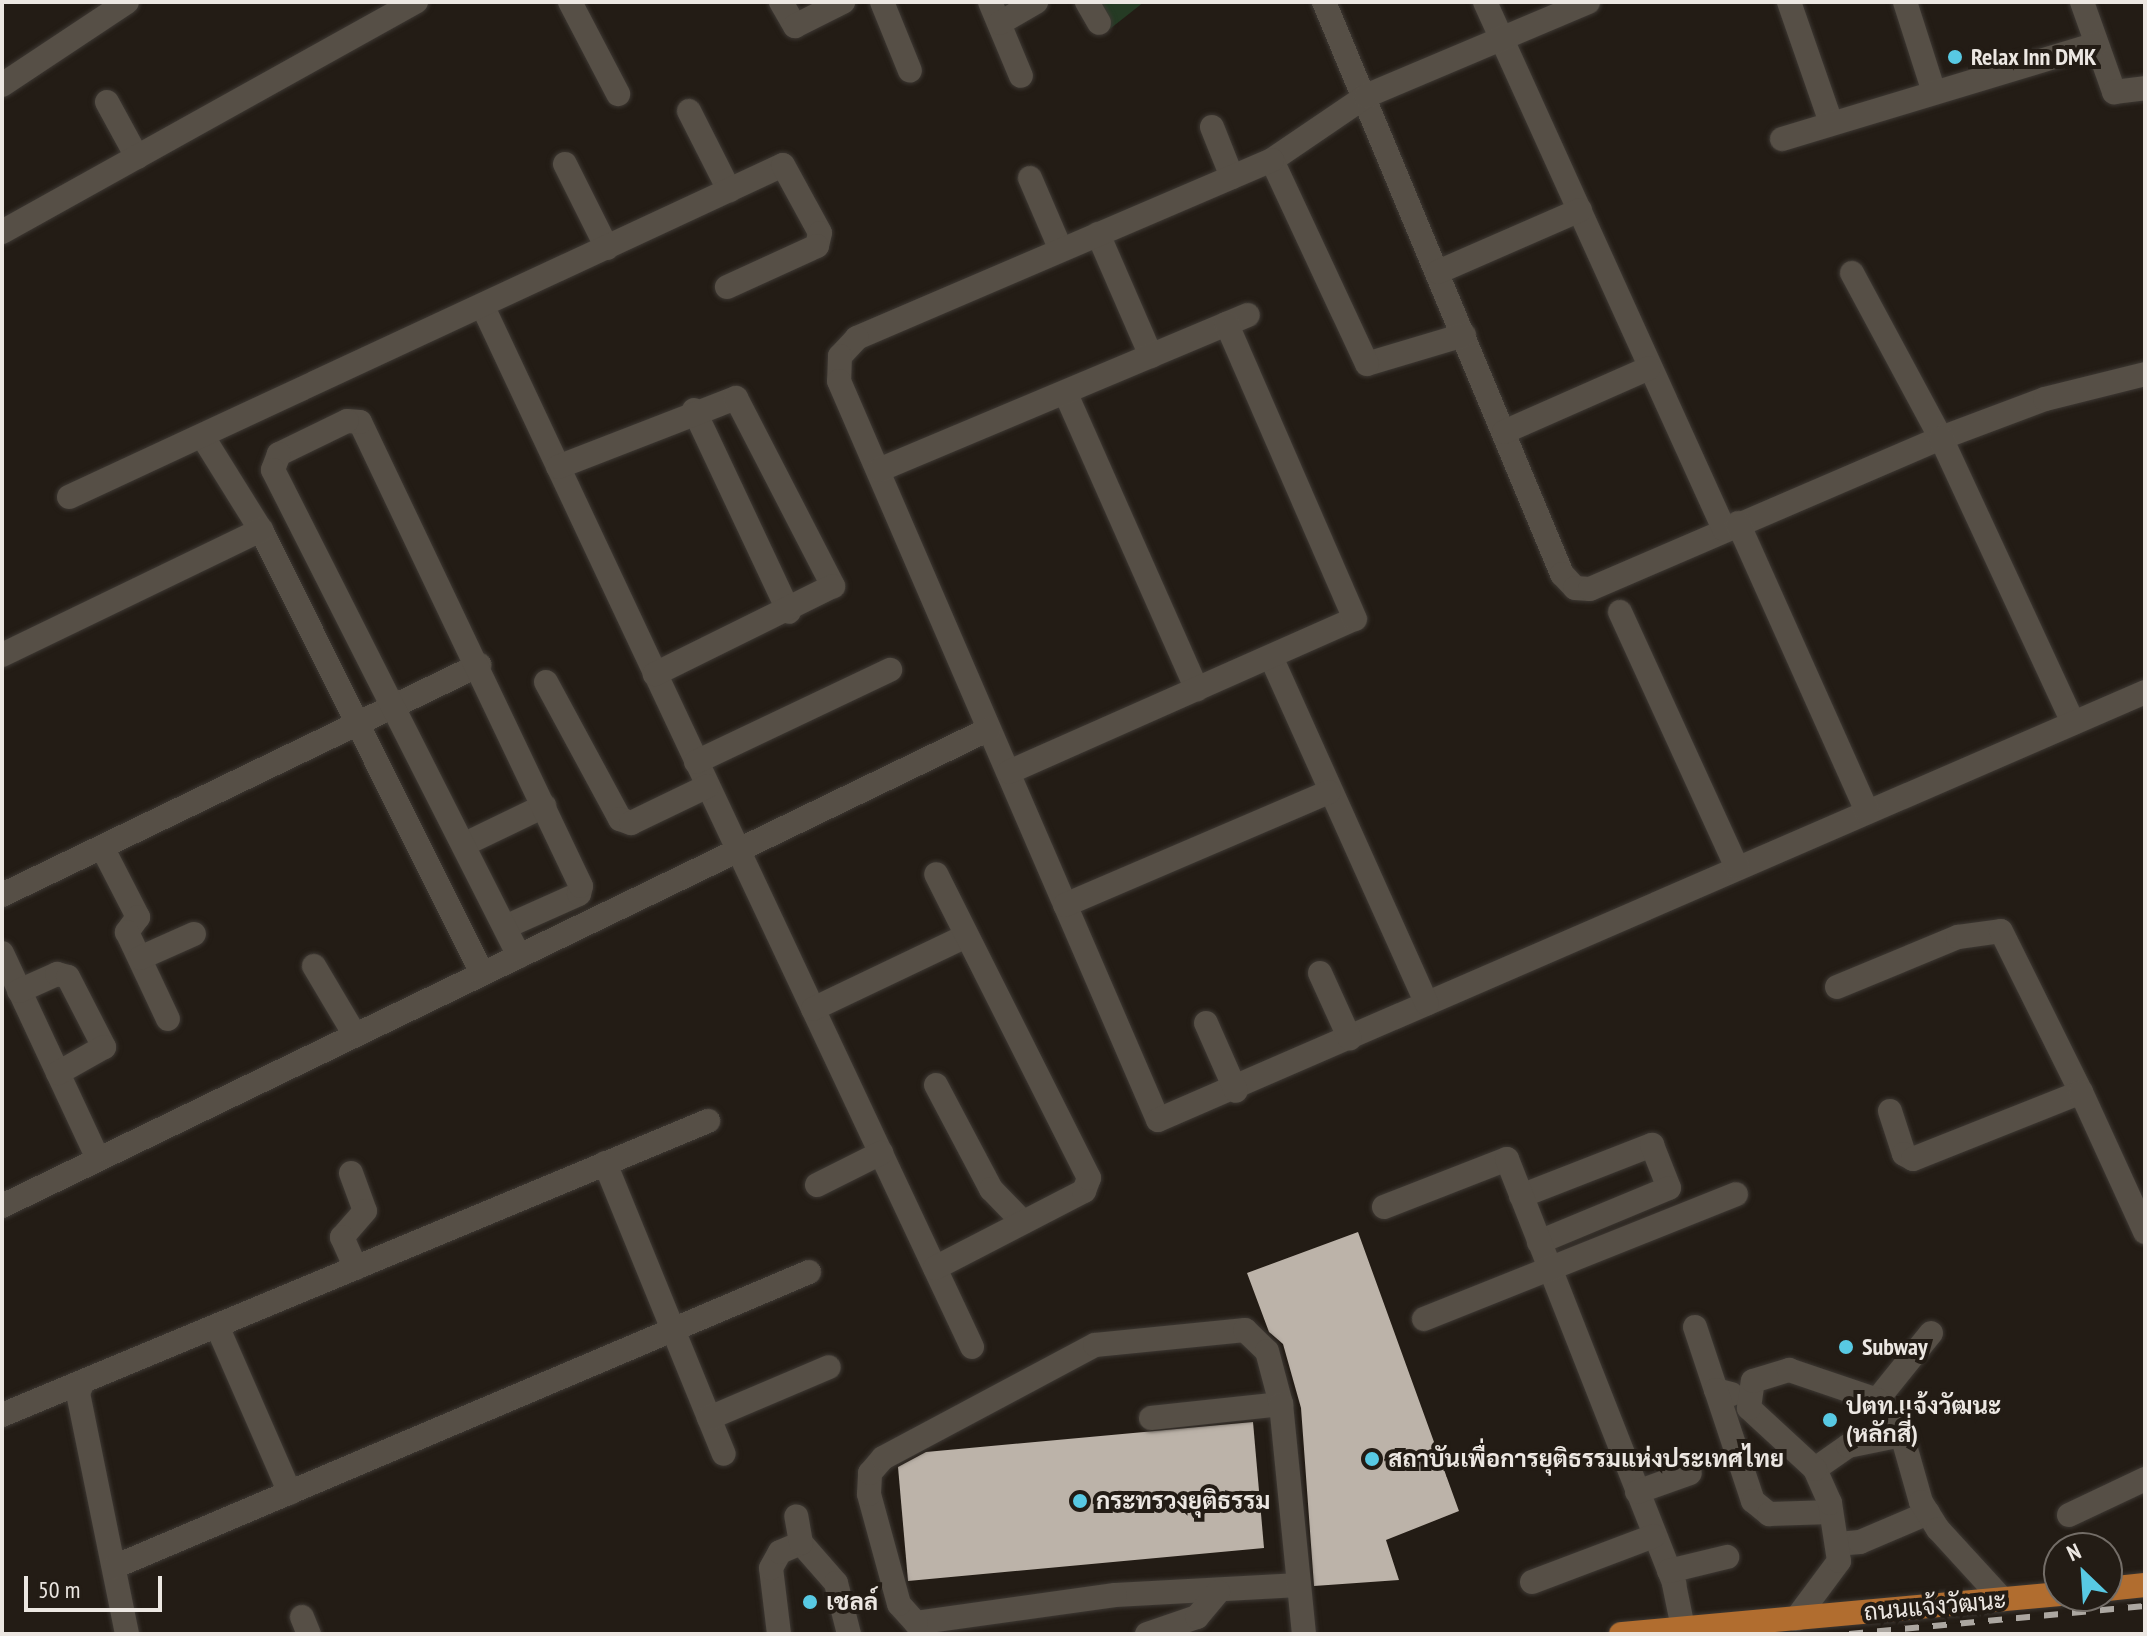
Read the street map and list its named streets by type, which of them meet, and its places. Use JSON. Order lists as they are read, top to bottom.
{
  "streets": {
    "main road": ["ถนนแจ้งวัฒนะ"]
  },
  "places": [
    "Relax Inn DMK",
    "Subway",
    "ปตท.แจ้งวัฒนะ (หลักสี่)",
    "สถาบันเพื่อการยุติธรรมแห่งประเทศไทย",
    "กระทรวงยุติธรรม",
    "เชลล์"
  ],
  "scale_bar": "50 m",
  "north": "top left"
}
